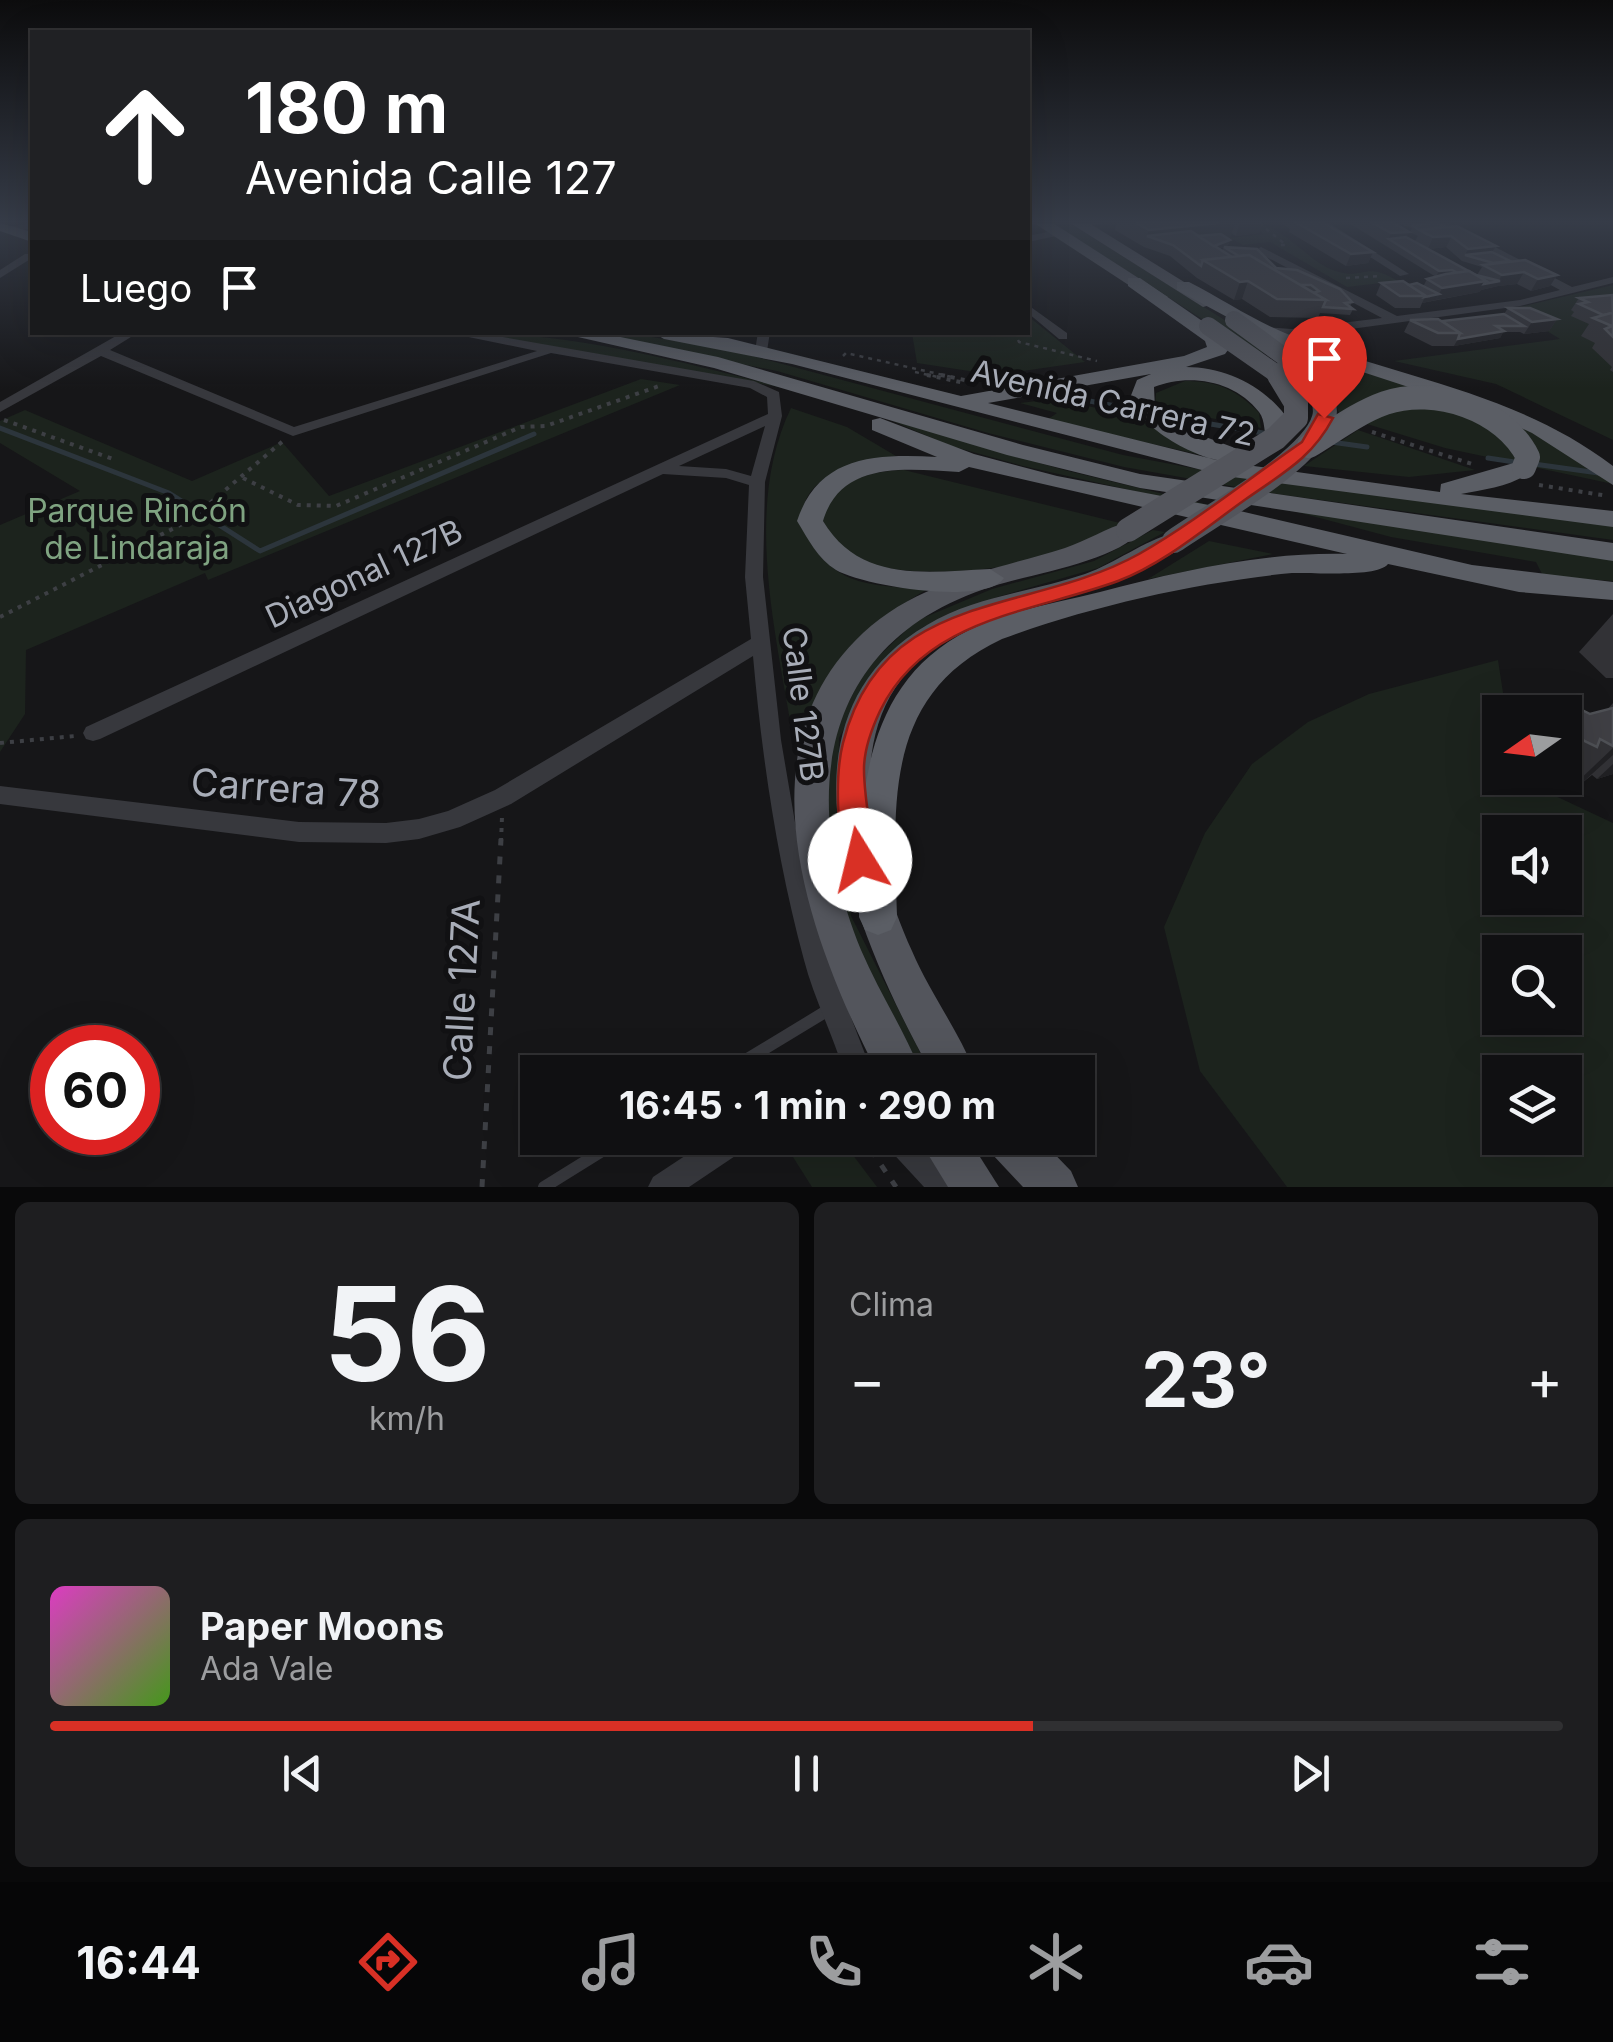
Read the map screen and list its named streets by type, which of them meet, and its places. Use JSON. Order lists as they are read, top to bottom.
{
  "streets": {
    "highway": ["Avenida Carrera 72"],
    "street": ["Diagonal 127B", "Calle 127B", "Carrera 78"],
    "path": ["Calle 127A"]
  },
  "crossings": [
    ["Diagonal 127B", "Calle 127B"],
    ["Calle 127B", "Carrera 78"],
    ["Carrera 78", "Calle 127A"]
  ],
  "parks": ["Parque Rincón de Lindaraja"],
  "north": "left",
  "page": {
    "turn": ["180 m", "Avenida Calle 127"],
    "then": "Luego",
    "limit": "60",
    "trip": "16:45 · 1 min · 290 m",
    "tile": [
      ["56", "km/h"],
      "Clima"
    ],
    "heat": ["−", "23°", "+"],
    "song": ["Paper Moons", "Ada Vale"],
    "tabs": "16:44"
  }
}
